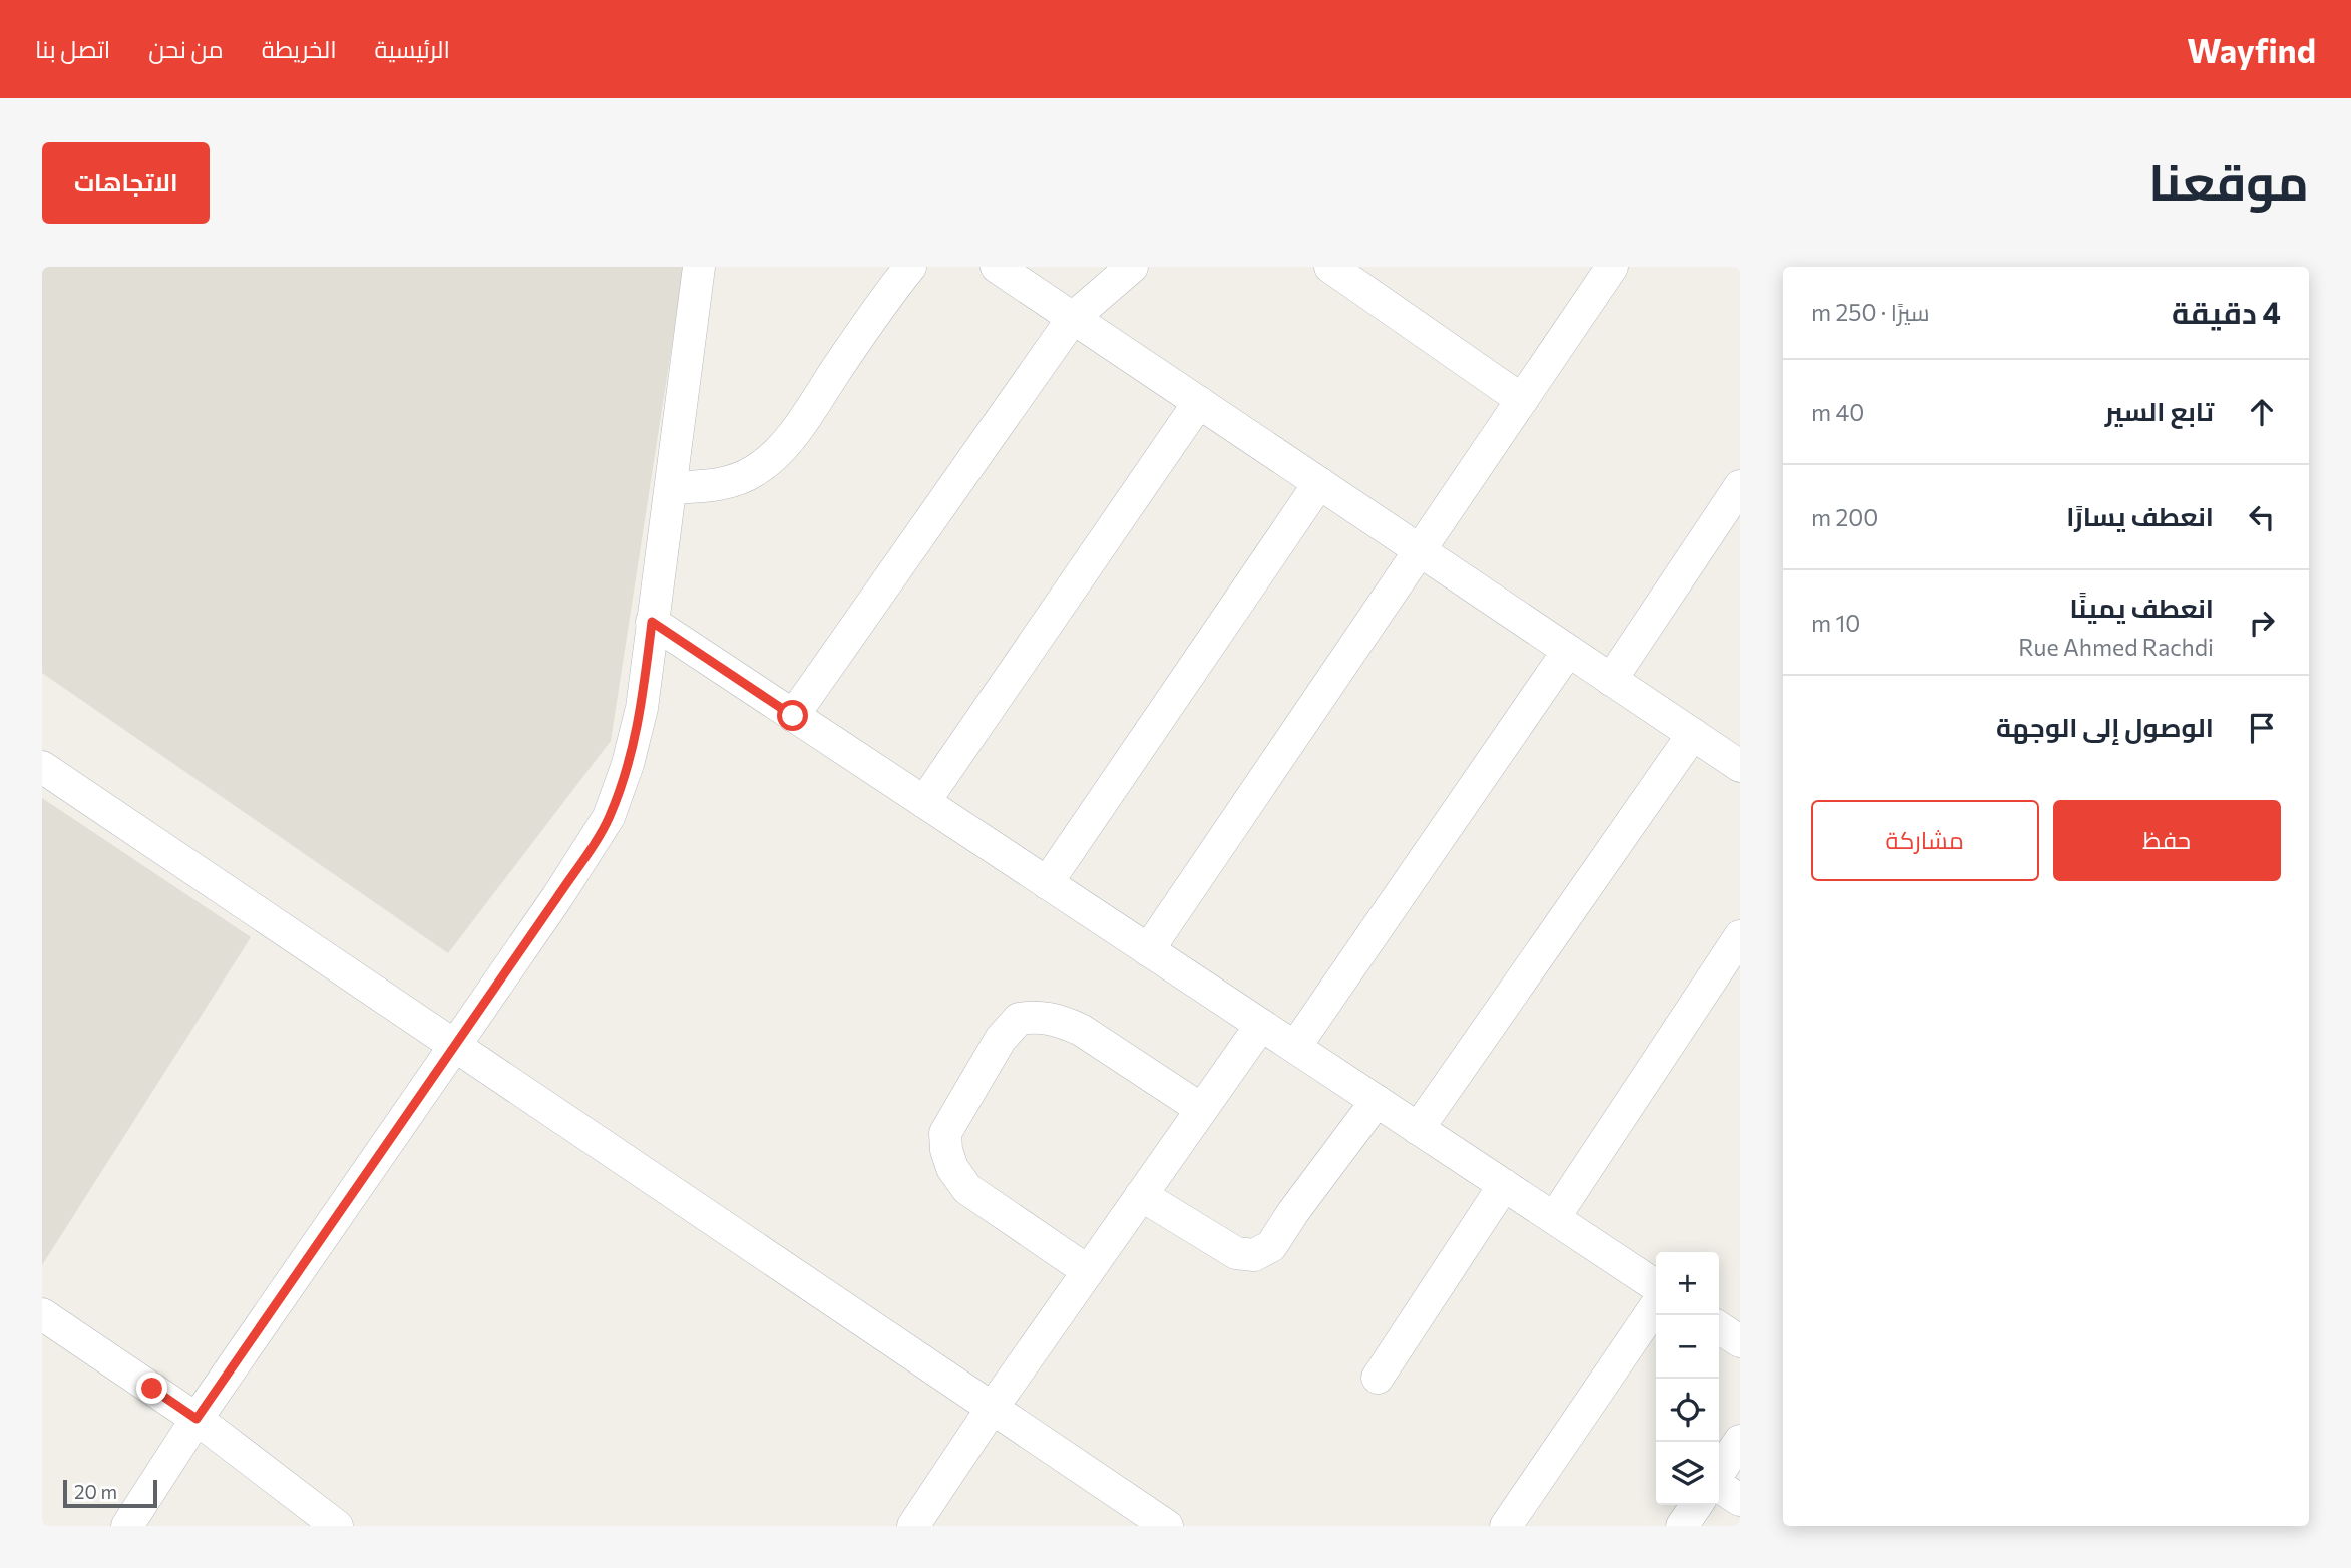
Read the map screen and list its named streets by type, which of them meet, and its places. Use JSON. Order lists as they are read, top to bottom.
{
  "scale_bar": "20 m",
  "page": {
    "header": "Wayfind",
    "nav": [
      "الرئيسية",
      "الخريطة",
      "من نحن",
      "اتصل بنا"
    ],
    "title": "موقعنا",
    "buttons": [
      "الاتجاهات",
      ["حفظ", "مشاركة"]
    ],
    "heading": ["4 دقيقة", "سيرًا · 250 m"],
    "list": [
      ["تابع السير", "40 m"],
      ["انعطف يسارًا", "200 m"],
      ["انعطف يمينًا", "Rue Ahmed Rachdi", "10 m"],
      "الوصول إلى الوجهة"
    ],
    "map_buttons": ["+", "−"],
    "scale": "20 m"
  }
}
